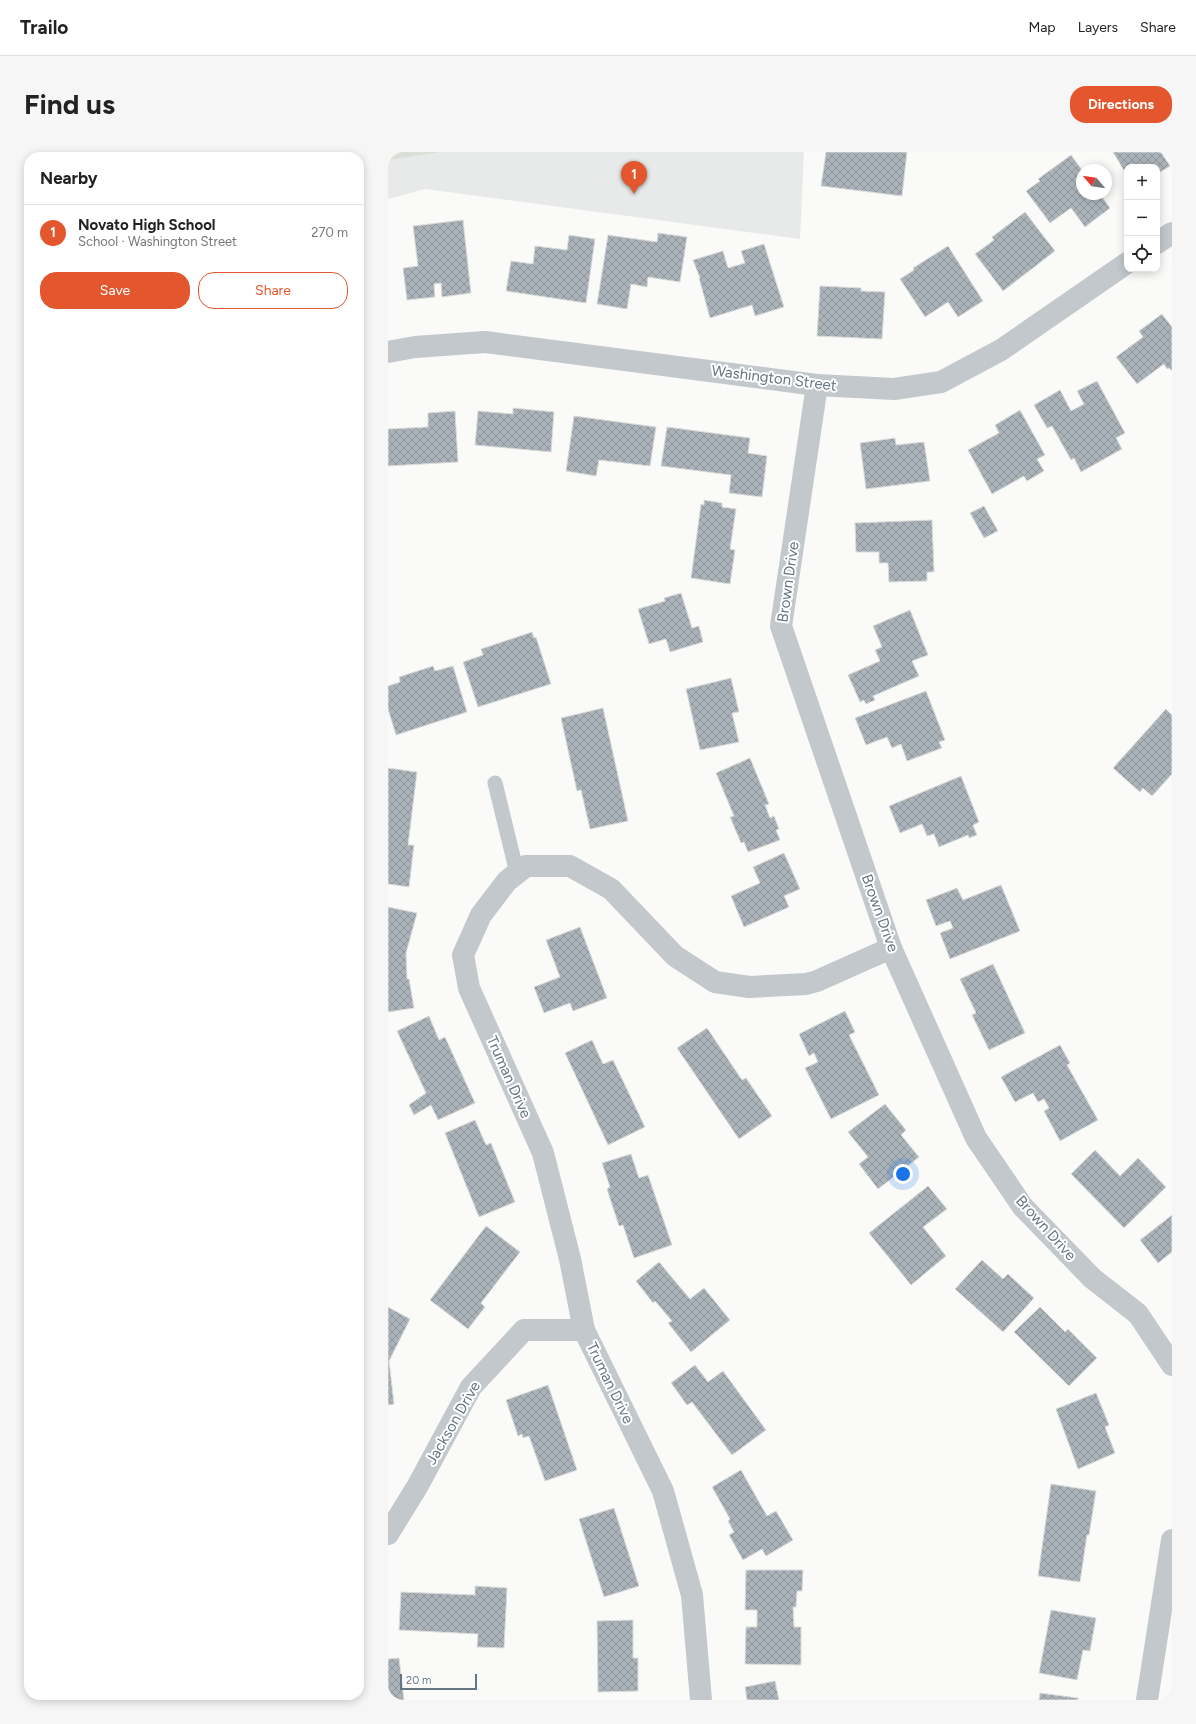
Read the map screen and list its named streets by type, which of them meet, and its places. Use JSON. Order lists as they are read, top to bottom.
{
  "streets": {
    "street": [
      "Washington Street",
      "Brown Drive",
      "Truman Drive",
      "Jackson Drive"
    ]
  },
  "crossings": [
    ["Washington Street", "Brown Drive"],
    ["Brown Drive", "Truman Drive"],
    ["Truman Drive", "Jackson Drive"]
  ],
  "scale_bar": "20 m",
  "north": "top left",
  "page": {
    "header": "Trailo",
    "nav": ["Map", "Layers", "Share"],
    "buttons": [
      "Directions",
      ["Save", "Share"]
    ],
    "title": "Find us",
    "heading": "Nearby",
    "pins": "1",
    "map_buttons": ["+", "−"],
    "list": [
      {
        "mark": "1",
        "name": "Novato High School",
        "note": "School · Washington Street",
        "value": "270 m"
      }
    ],
    "scale": "20 m"
  }
}
